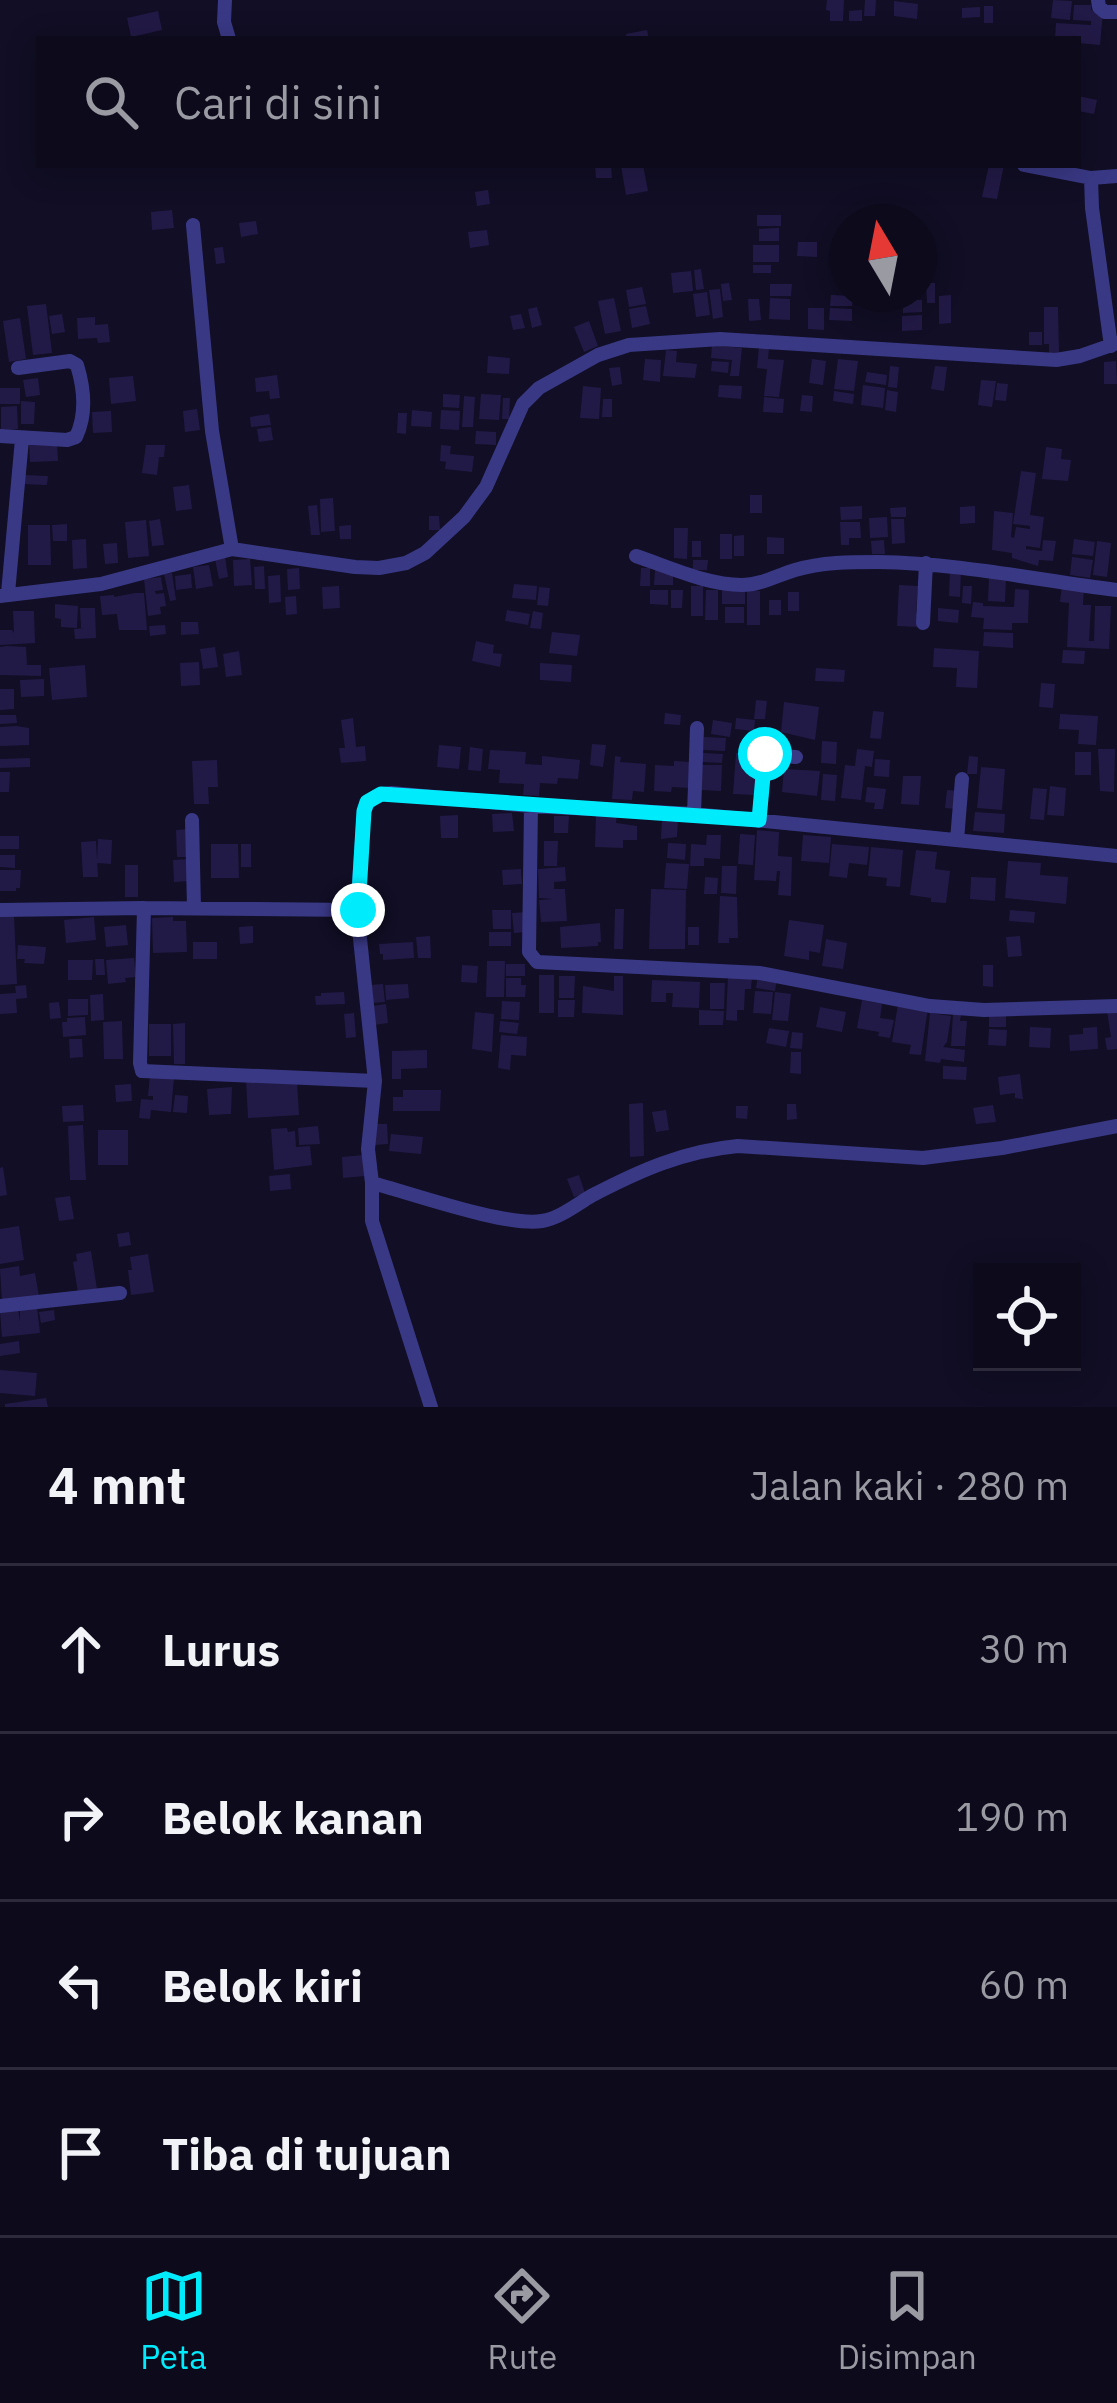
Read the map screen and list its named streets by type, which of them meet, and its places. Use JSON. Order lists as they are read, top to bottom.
{
  "north": "top",
  "page": {
    "search": "Cari di sini",
    "heading": ["4 mnt", "Jalan kaki · 280 m"],
    "list": [
      ["Lurus", "30 m"],
      ["Belok kanan", "190 m"],
      ["Belok kiri", "60 m"],
      "Tiba di tujuan"
    ],
    "nav": ["Peta", "Rute", "Disimpan"]
  }
}
